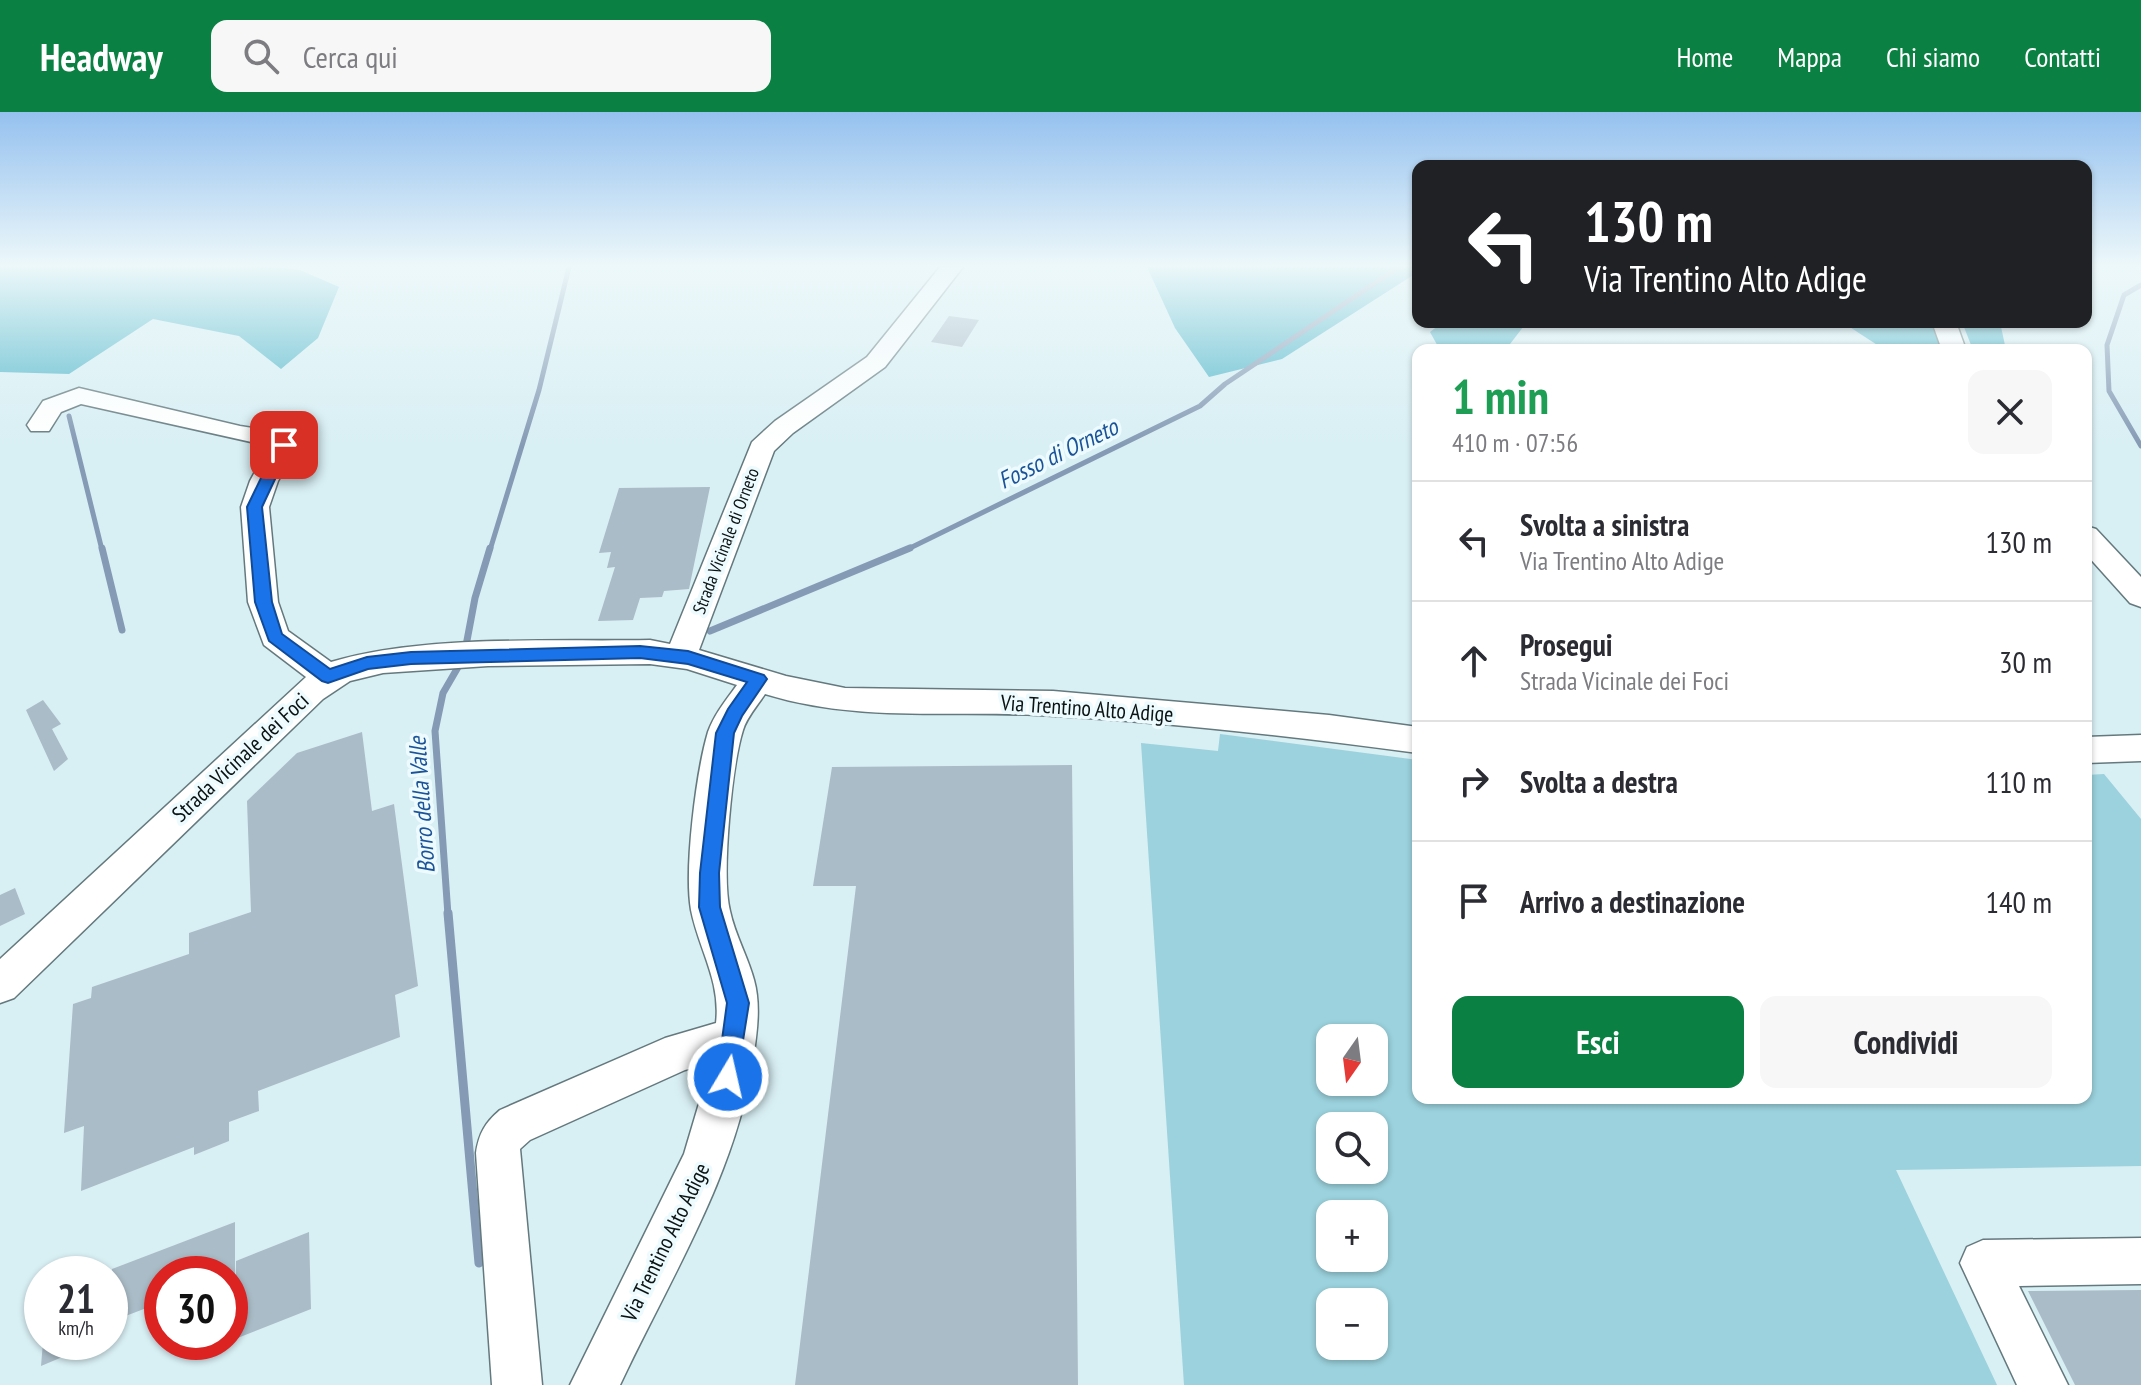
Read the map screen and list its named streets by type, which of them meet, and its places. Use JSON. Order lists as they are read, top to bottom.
{
  "streets": {
    "street": ["Strada Vicinale di Orneto", "Via Trentino Alto Adige", "Strada Vicinale dei Foci"]
  },
  "crossings": [
    ["Strada Vicinale di Orneto", "Via Trentino Alto Adige"],
    ["Strada Vicinale di Orneto", "Strada Vicinale dei Foci"],
    ["Via Trentino Alto Adige", "Strada Vicinale dei Foci"]
  ],
  "water": ["Fosso di Orneto", "Borro della Valle"],
  "north": "bottom",
  "page": {
    "header": "Headway",
    "search": "Cerca qui",
    "nav": [
      "Home",
      "Mappa",
      "Chi siamo",
      "Contatti"
    ],
    "turn": ["130 m", "Via Trentino Alto Adige"],
    "heading": ["1 min", "410 m · 07:56"],
    "list": [
      {
        "name": "Svolta a sinistra",
        "note": "Via Trentino Alto Adige",
        "value": "130 m"
      },
      {
        "name": "Prosegui",
        "note": "Strada Vicinale dei Foci",
        "value": "30 m"
      },
      {
        "name": "Svolta a destra",
        "value": "110 m"
      },
      {
        "name": "Arrivo a destinazione",
        "value": "140 m"
      }
    ],
    "buttons": ["Esci", "Condividi"],
    "map_buttons": ["+", "−"],
    "speed": "21 km/h",
    "limit": "30"
  }
}
